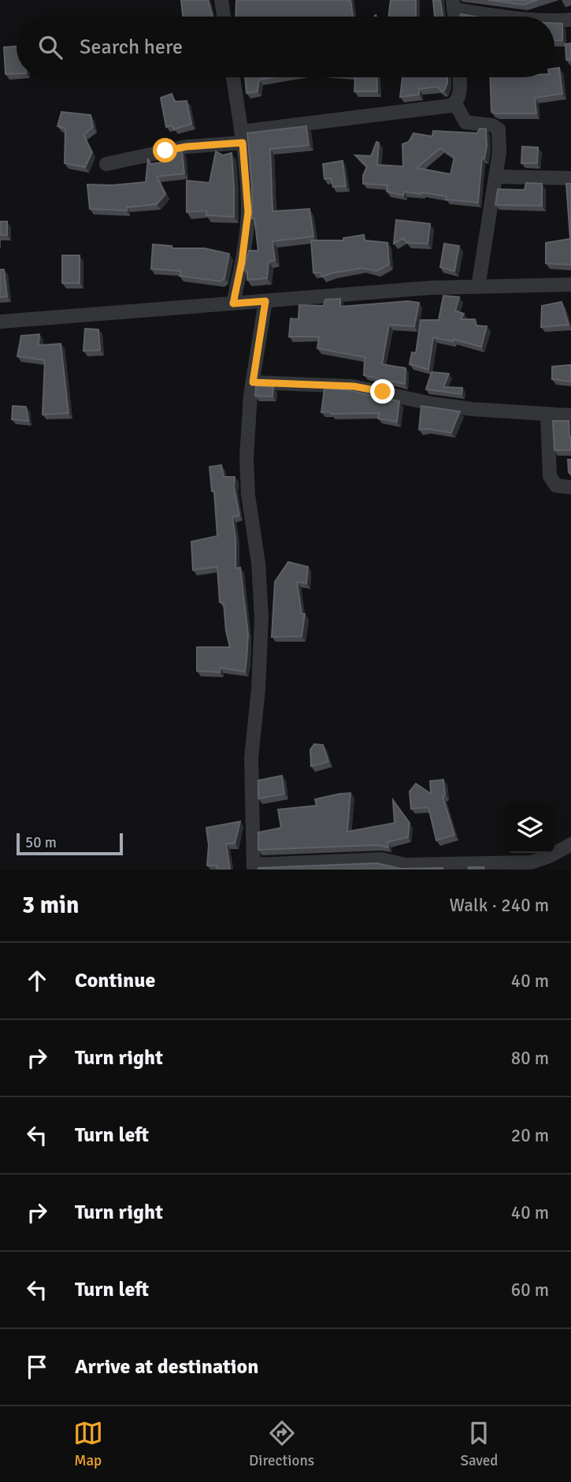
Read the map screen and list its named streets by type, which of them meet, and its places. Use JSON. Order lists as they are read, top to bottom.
{
  "scale_bar": "50 m",
  "page": {
    "search": "Search here",
    "scale": "50 m",
    "heading": ["3 min", "Walk · 240 m"],
    "list": [
      ["Continue", "40 m"],
      ["Turn right", "80 m"],
      ["Turn left", "20 m"],
      ["Turn right", "40 m"],
      ["Turn left", "60 m"],
      "Arrive at destination"
    ],
    "nav": ["Map", "Directions", "Saved"]
  }
}
